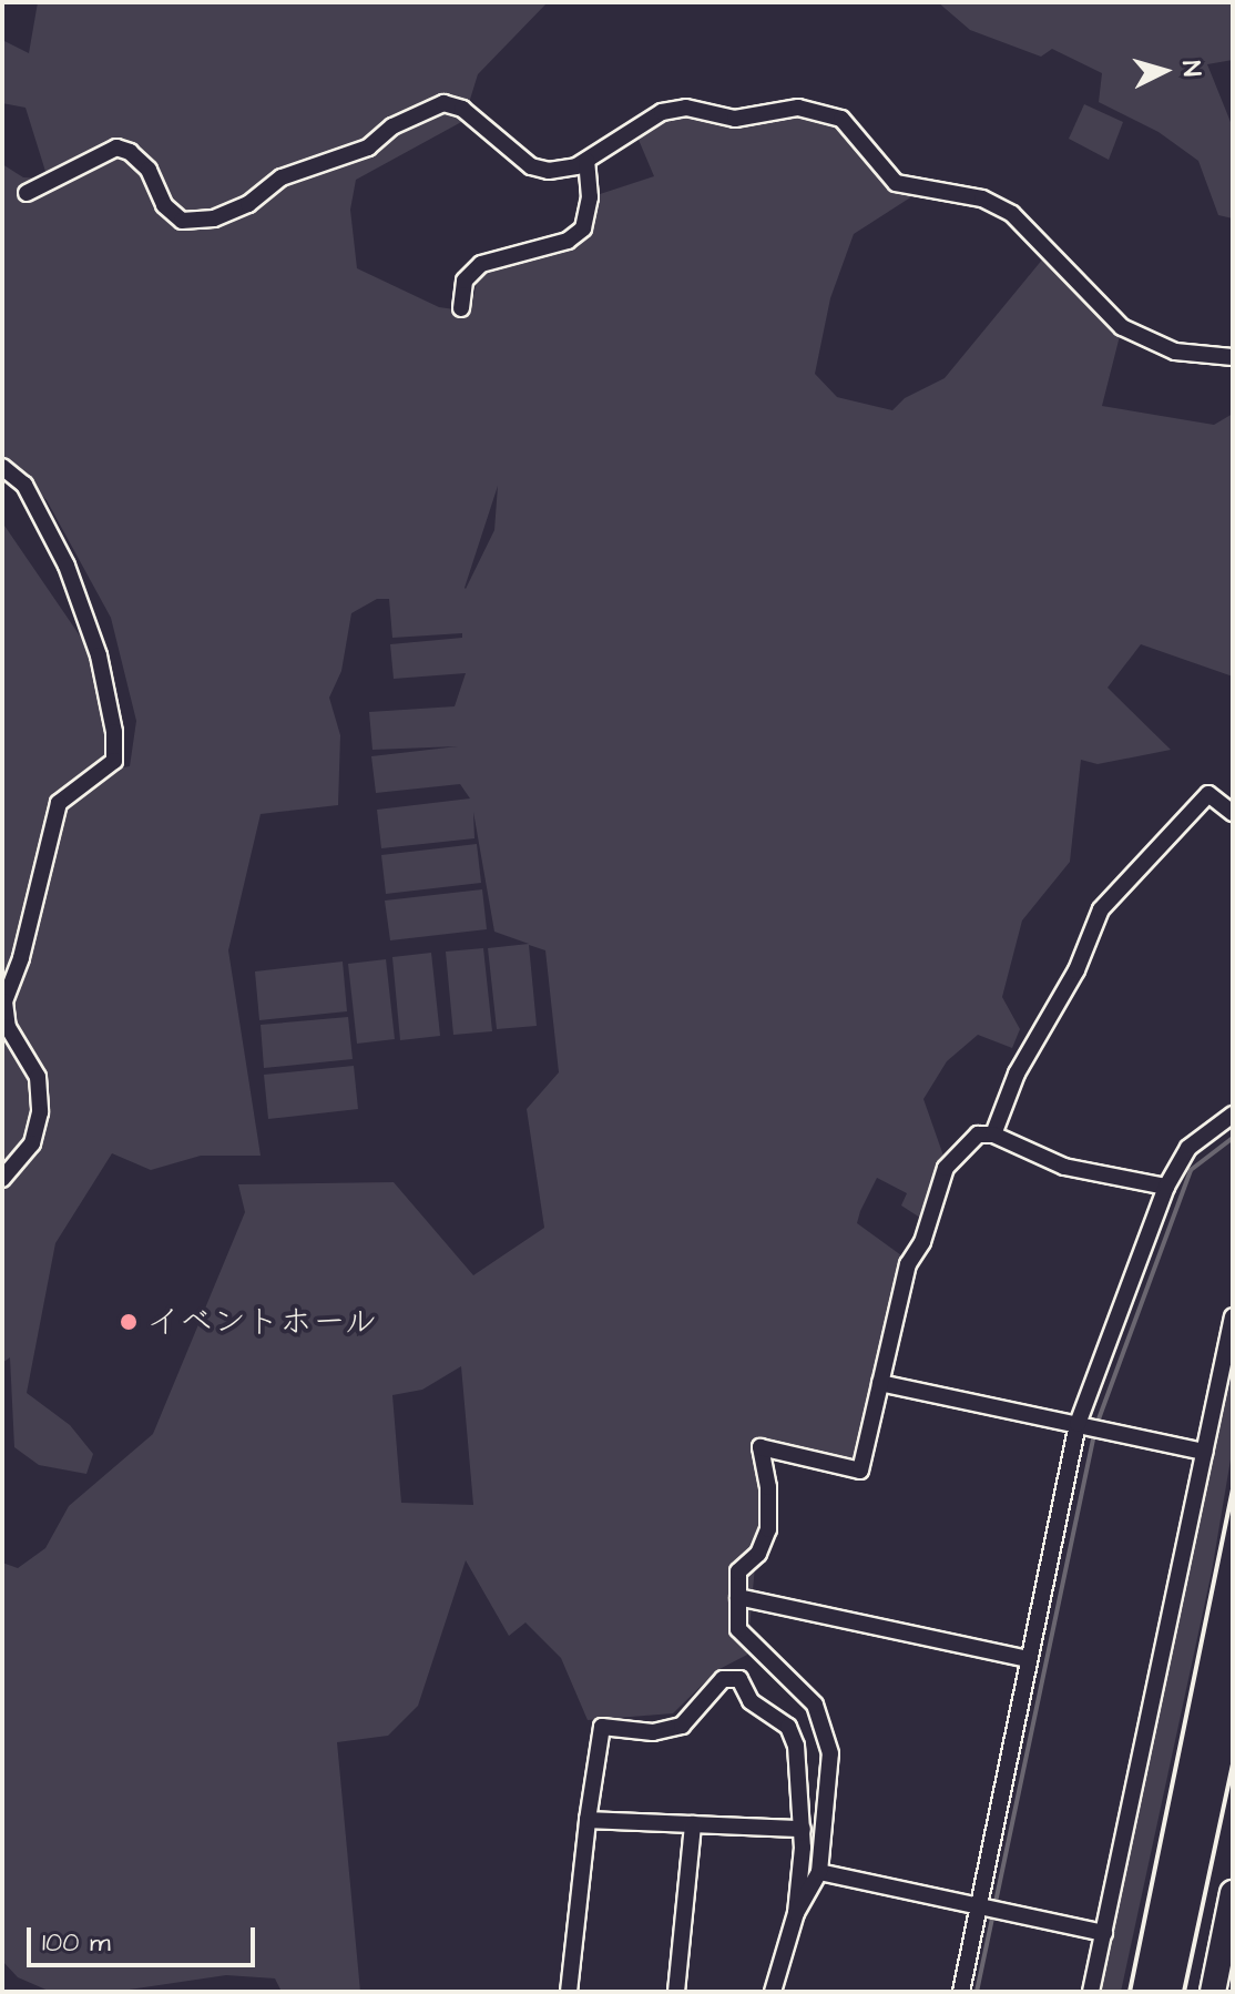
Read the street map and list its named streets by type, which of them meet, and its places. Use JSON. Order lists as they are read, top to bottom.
{
  "places": ["イベントホール"],
  "scale_bar": "100 m",
  "north": "right"
}
